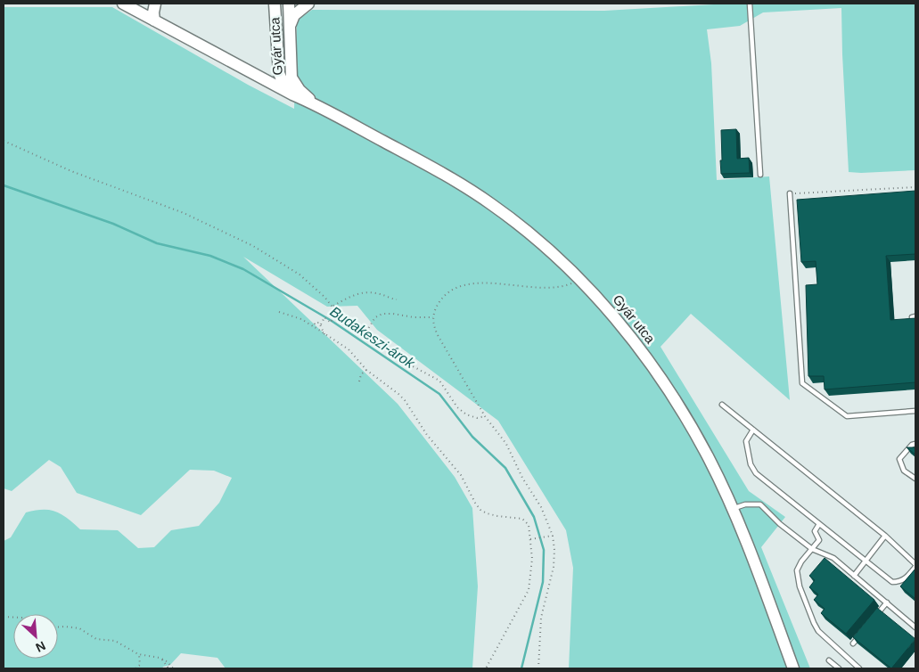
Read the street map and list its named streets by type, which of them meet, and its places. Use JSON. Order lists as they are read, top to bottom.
{
  "streets": {
    "main road": ["Gyár utca"]
  },
  "water": ["Budakeszi-árok"],
  "north": "bottom right"
}
